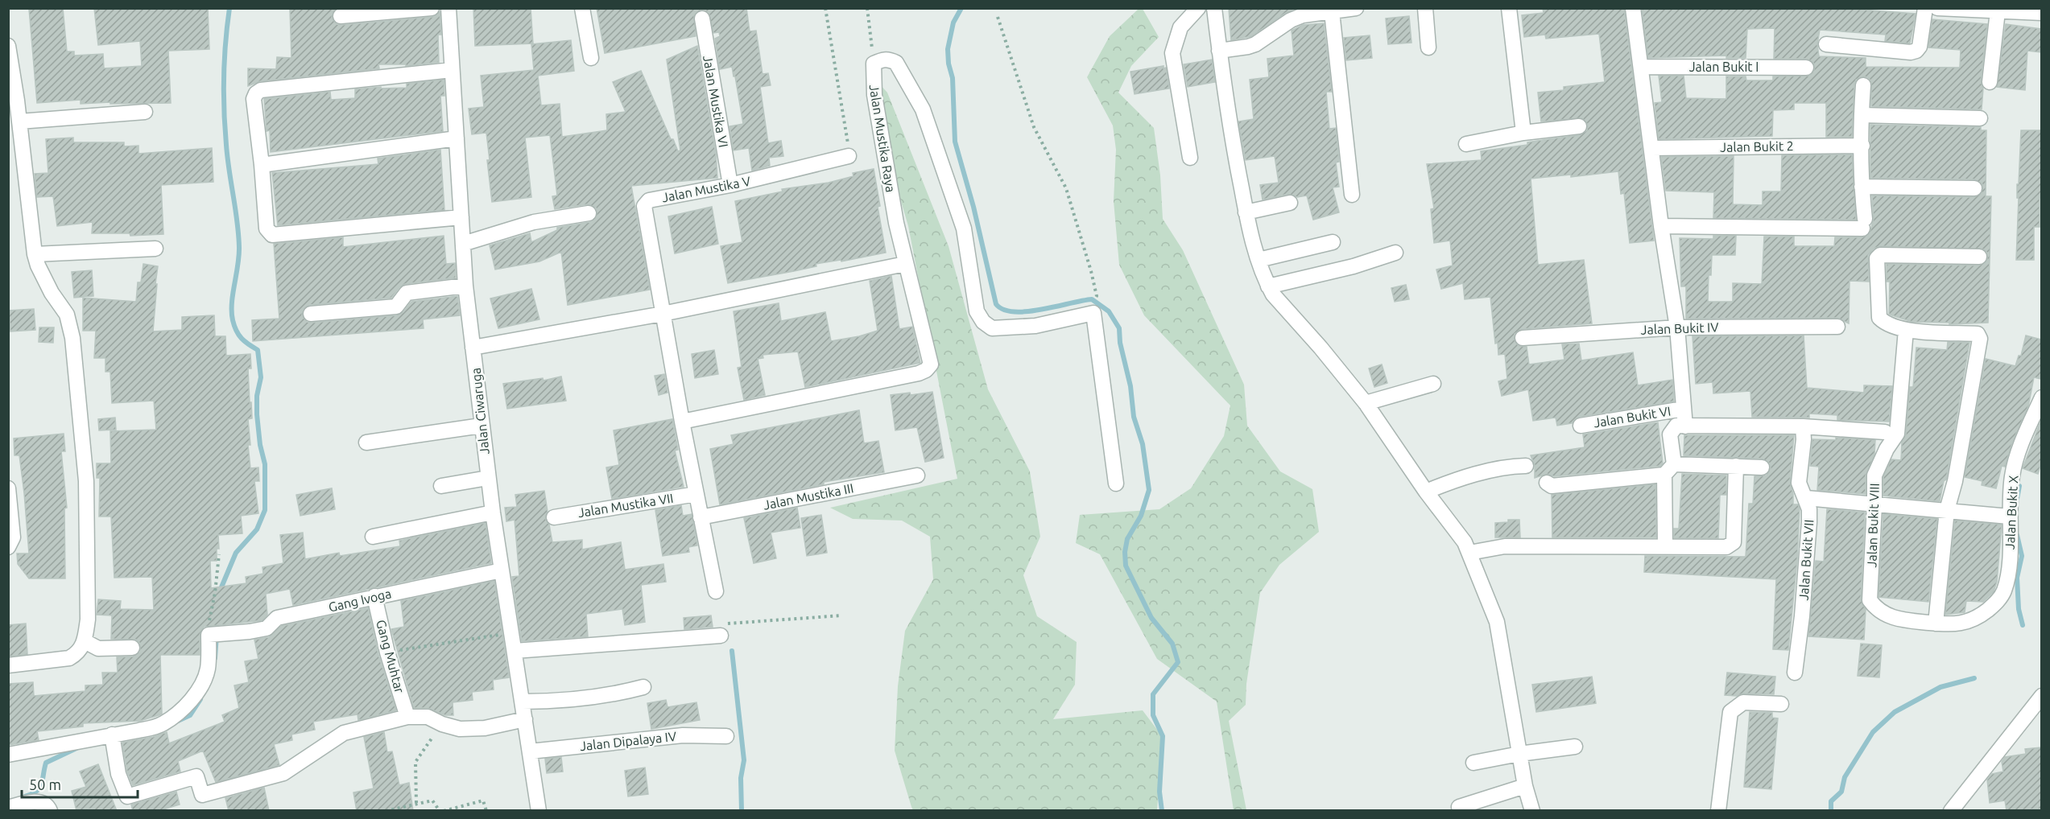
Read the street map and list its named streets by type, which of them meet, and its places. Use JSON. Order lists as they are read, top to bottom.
{
  "streets": {
    "street": [
      "Jalan Bukit I",
      "Jalan Mustika VI",
      "Jalan Mustika Raya",
      "Jalan Bukit 2",
      "Jalan Mustika V",
      "Jalan Bukit IV",
      "Jalan Ciwaruga",
      "Jalan Bukit VI",
      "Jalan Mustika III",
      "Jalan Mustika VII",
      "Jalan Bukit X",
      "Jalan Bukit VIII",
      "Jalan Bukit VII",
      "Gang Ivoga",
      "Gang Muhtar",
      "Jalan Dipalaya IV"
    ]
  },
  "crossings": [
    ["Jalan Mustika VI", "Jalan Mustika V"],
    ["Jalan Ciwaruga", "Gang Ivoga"],
    ["Jalan Ciwaruga", "Jalan Dipalaya IV"],
    ["Jalan Bukit X", "Jalan Bukit VIII"],
    ["Gang Ivoga", "Gang Muhtar"]
  ],
  "scale_bar": "50 m"
}
